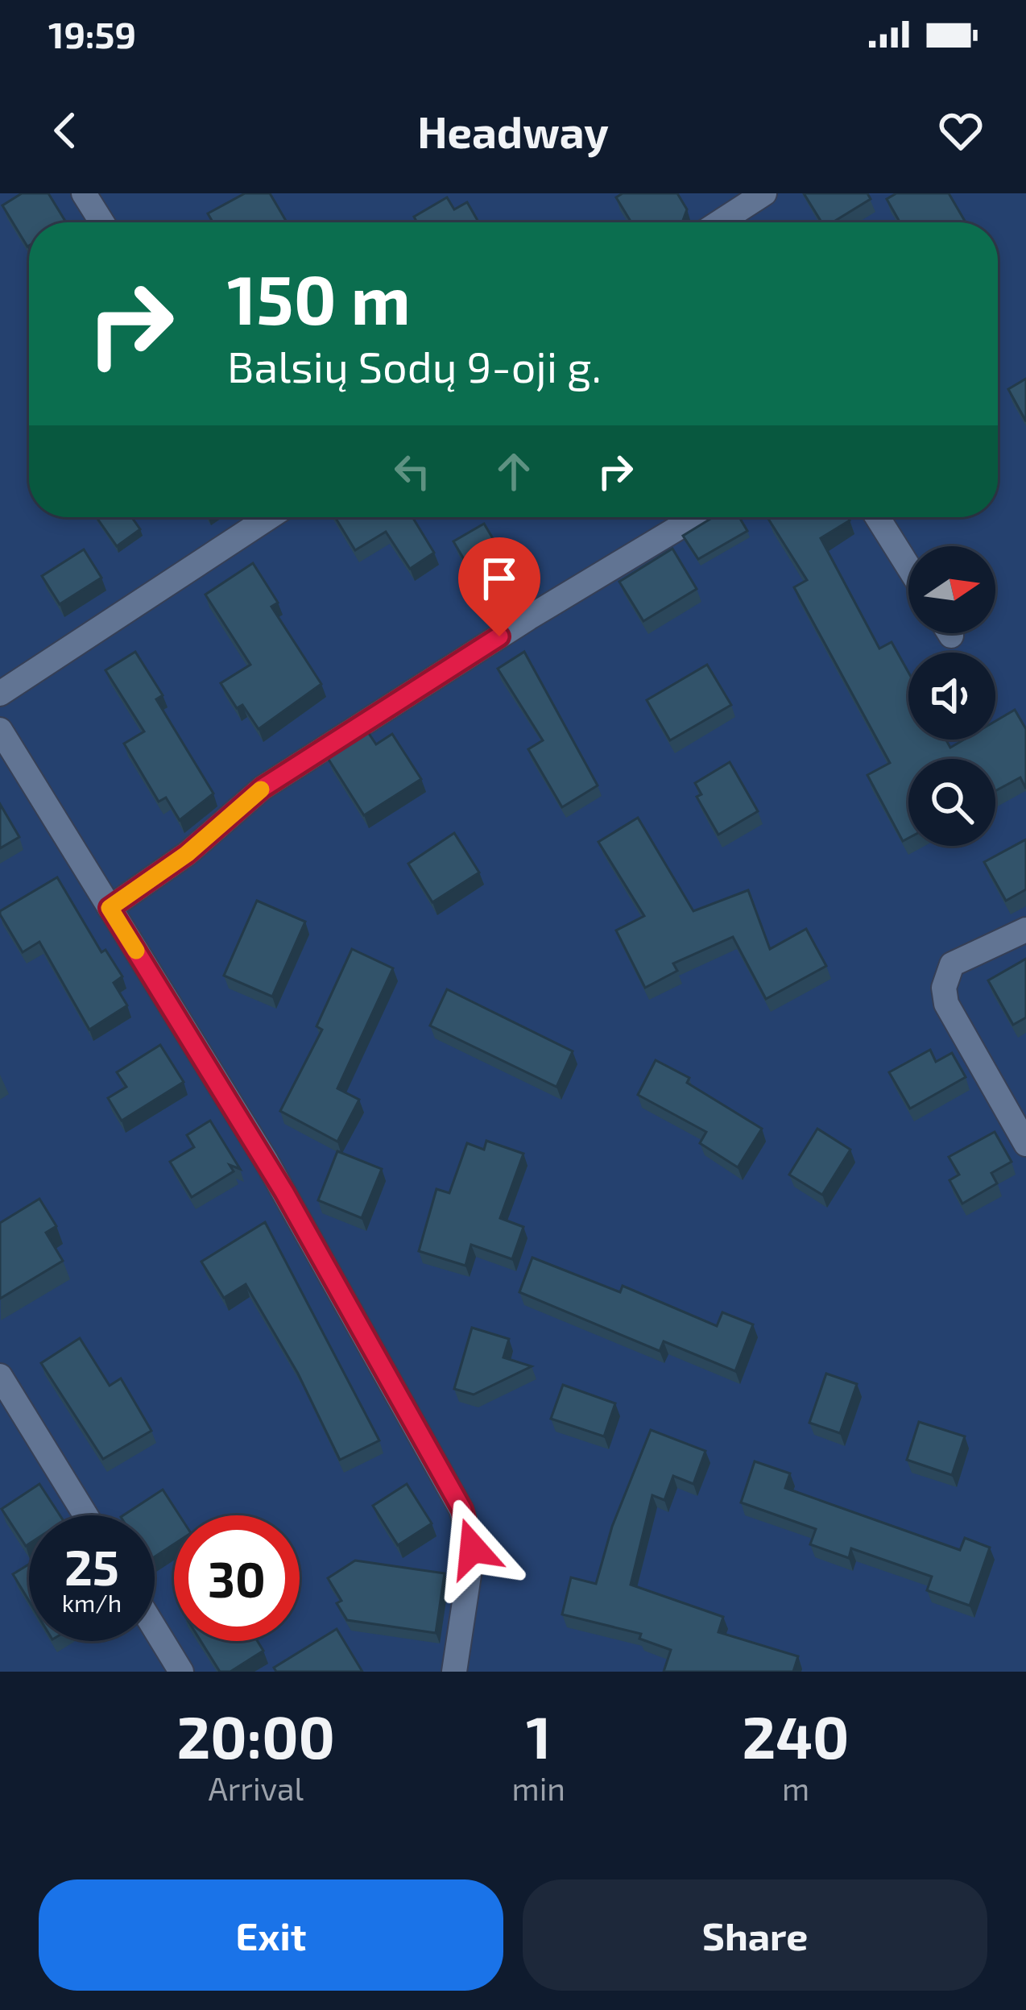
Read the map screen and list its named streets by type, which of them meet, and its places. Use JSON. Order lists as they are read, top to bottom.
{
  "north": "right",
  "page": {
    "status": "19:59",
    "header": "Headway",
    "turn": ["150 m", "Balsių Sodų 9-oji g."],
    "speed": "25 km/h",
    "limit": "30",
    "eta": [
      "20:00",
      "Arrival",
      "1",
      "min",
      "240",
      "m"
    ],
    "buttons": ["Exit", "Share"]
  }
}
